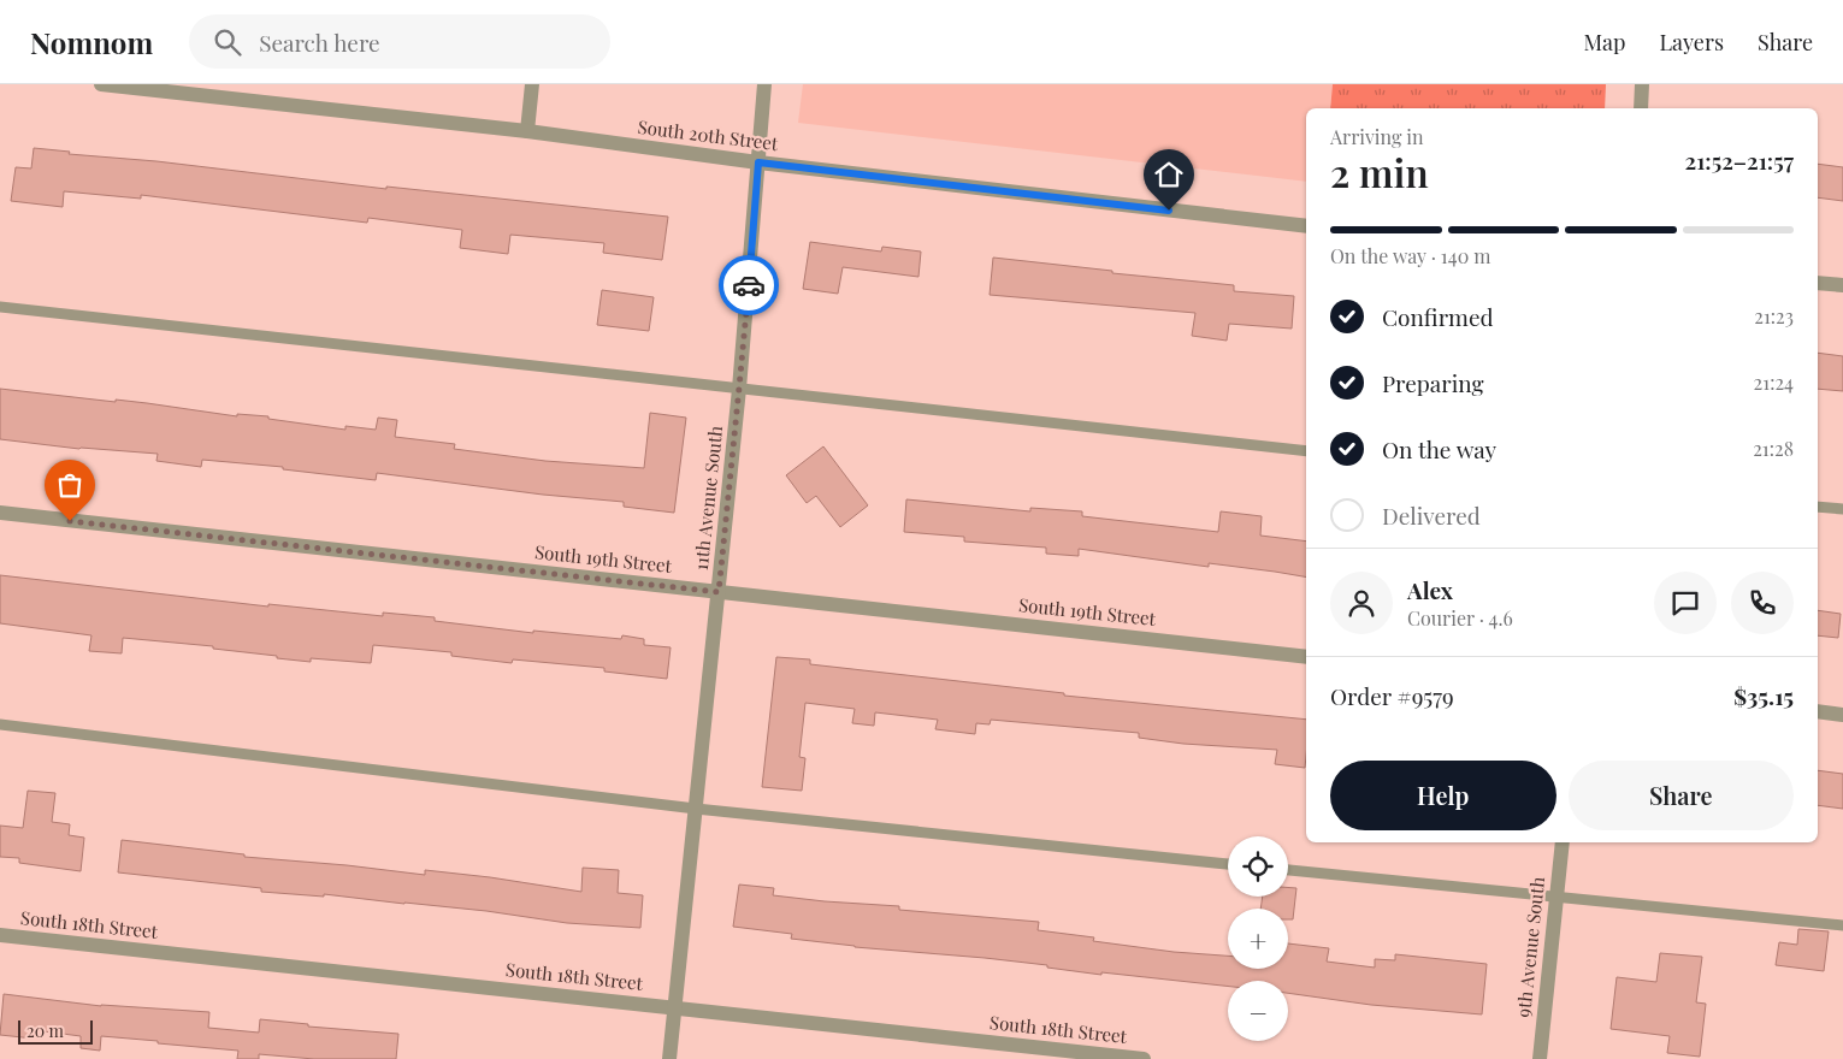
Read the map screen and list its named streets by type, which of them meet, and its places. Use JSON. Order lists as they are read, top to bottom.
{
  "streets": {
    "street": [
      "South 20th Street",
      "11th Avenue South",
      "South 19th Street",
      "South 18th Street",
      "9th Avenue South"
    ]
  },
  "crossings": [
    ["South 20th Street", "11th Avenue South"],
    ["11th Avenue South", "South 19th Street"],
    ["11th Avenue South", "South 18th Street"]
  ],
  "scale_bar": "20 m",
  "page": {
    "header": "Nomnom",
    "search": "Search here",
    "nav": ["Map", "Layers", "Share"],
    "heading": ["2 min", "Arriving in", "21:52–21:57"],
    "panel": [
      "Alex",
      "Courier · 4.6",
      "Order #9579",
      "$35.15"
    ],
    "bar": "On the way · 140 m",
    "list": [
      ["Confirmed", "21:23"],
      ["Preparing", "21:24"],
      ["On the way", "21:28"],
      "Delivered"
    ],
    "buttons": ["Help", "Share"],
    "map_buttons": ["+", "−"],
    "scale": "20 m"
  }
}
